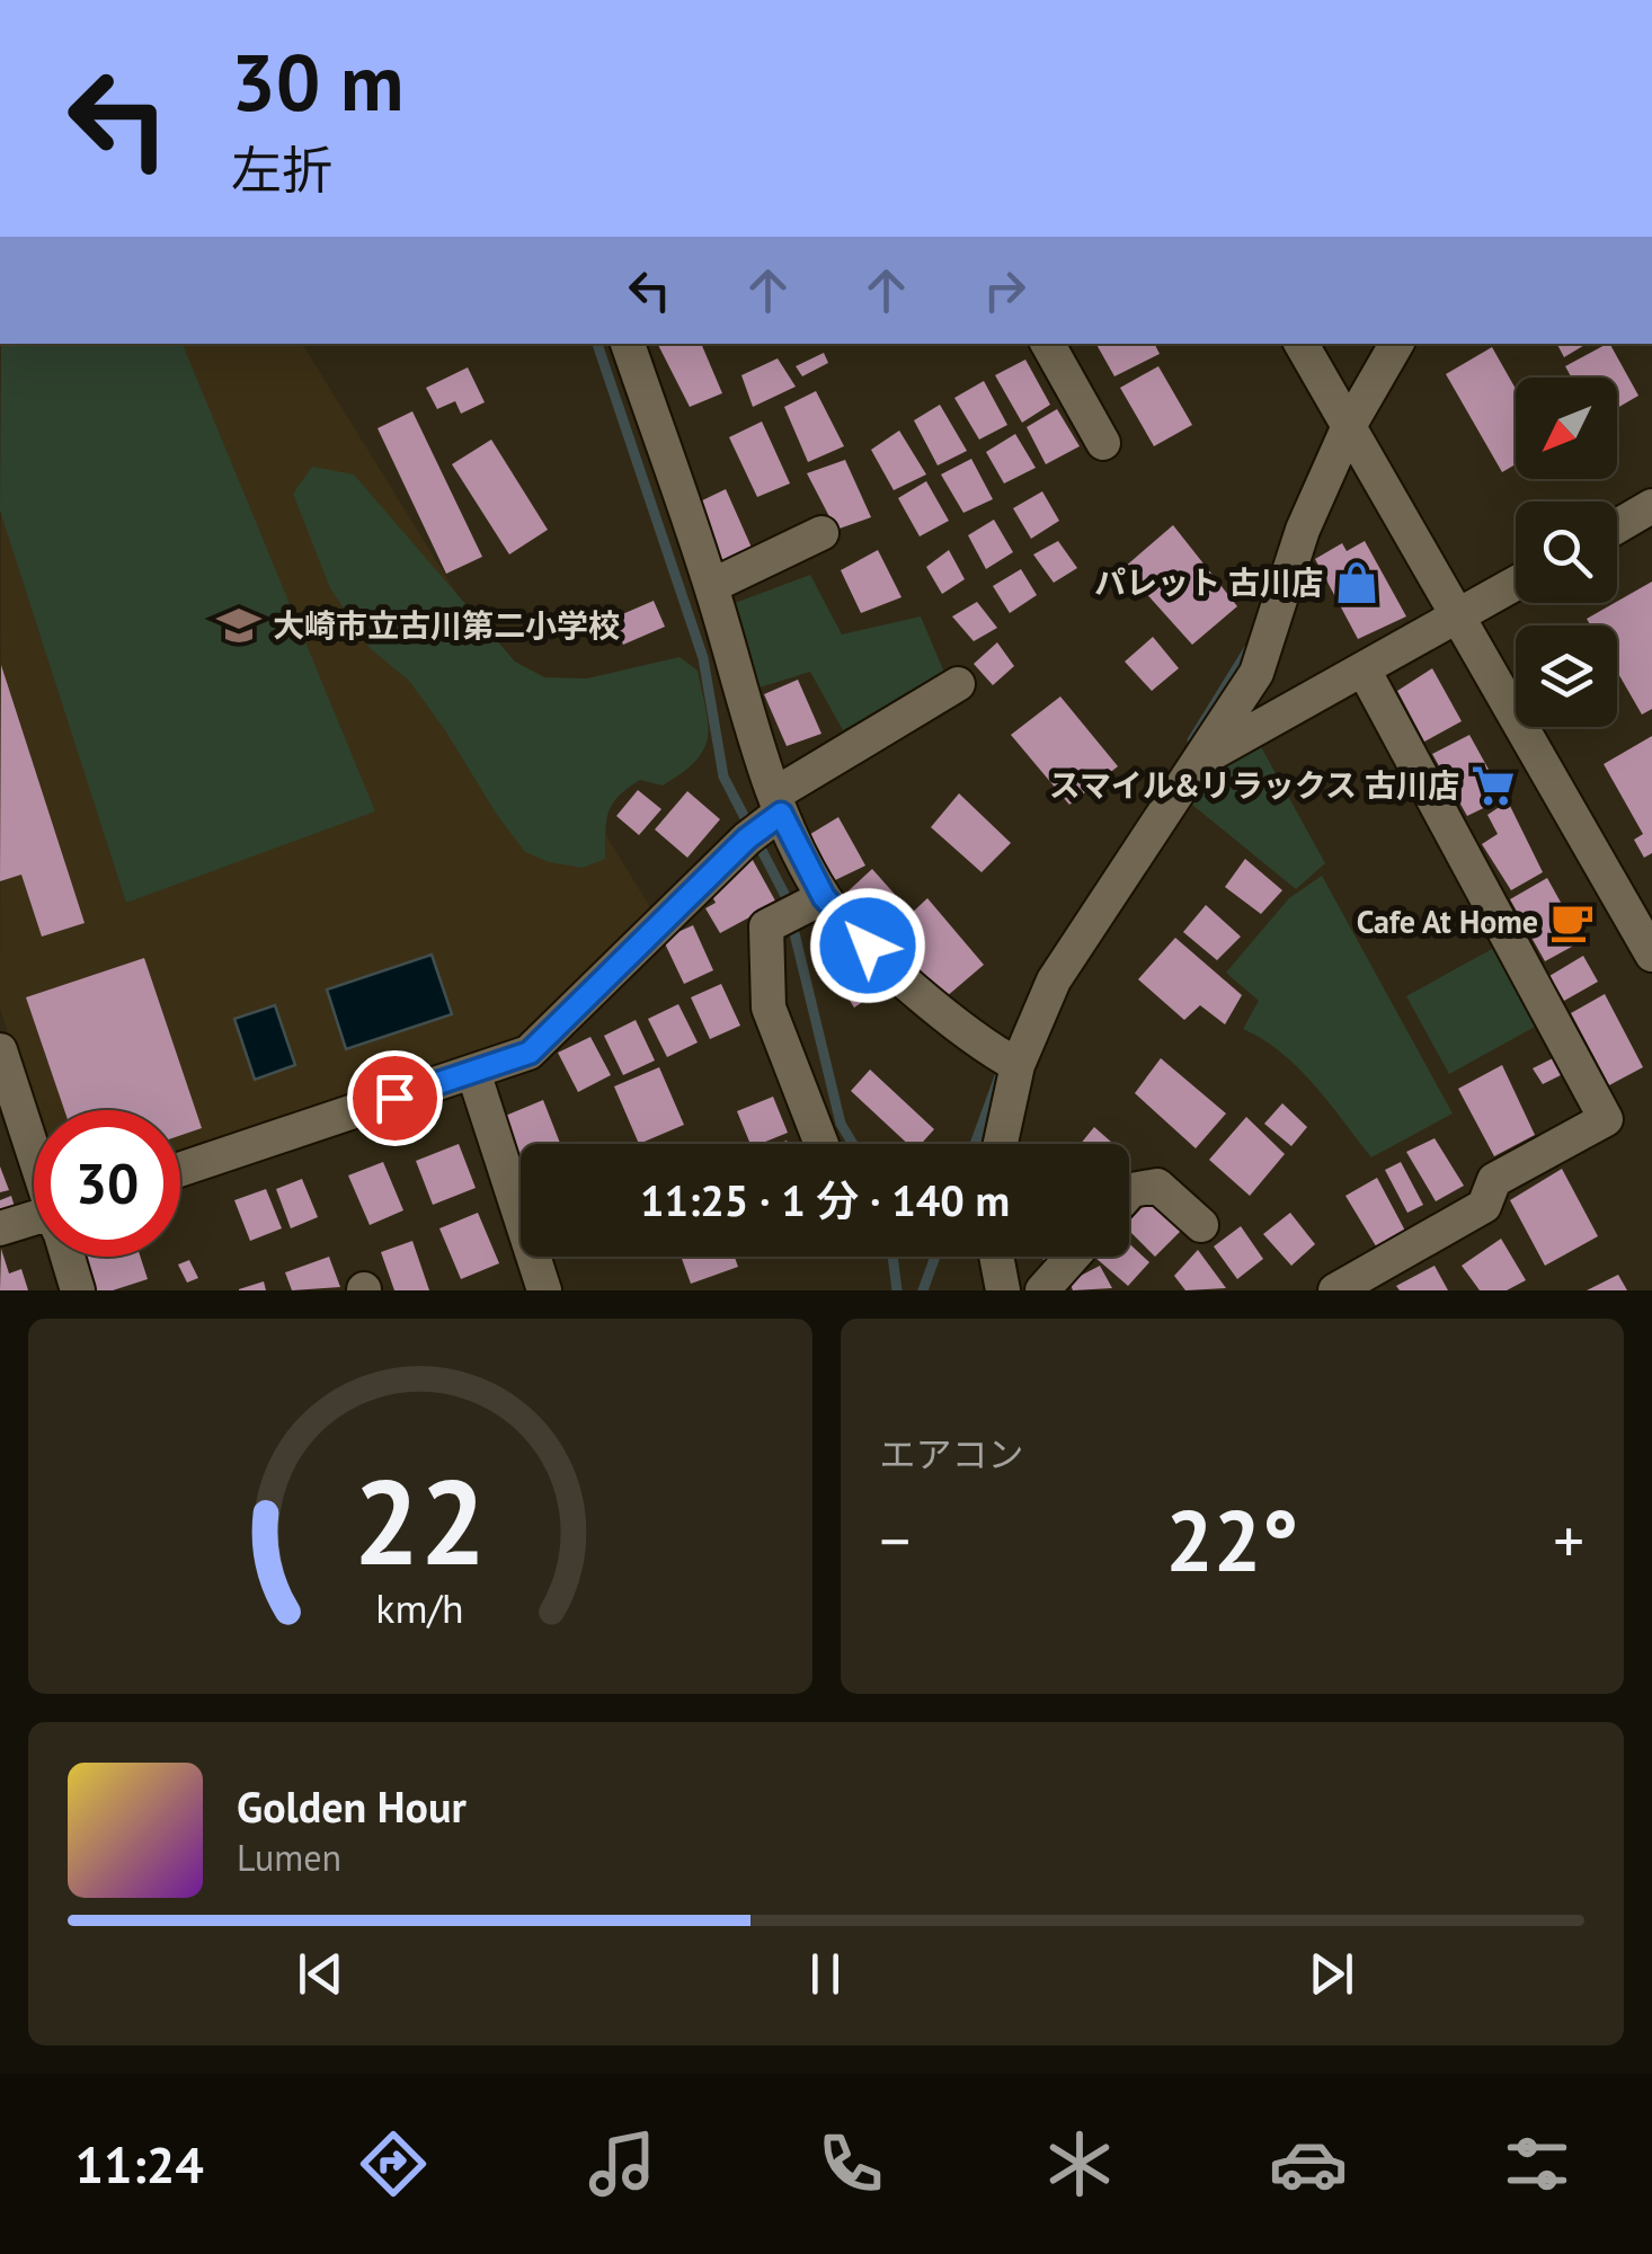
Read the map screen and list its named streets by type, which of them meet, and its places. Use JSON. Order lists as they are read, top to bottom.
{
  "places": {
    "shop": ["パレット 古川店"],
    "school or university": ["大崎市立古川第二小学校"],
    "supermarket": ["スマイル&リラックス 古川店"],
    "cafe": ["Cafe At Home"]
  },
  "north": "bottom left",
  "page": {
    "turn": ["30 m", "左折"],
    "limit": "30",
    "trip": "11:25 · 1 分 · 140 m",
    "tile": "エアコン",
    "heat": ["−", "22°", "+"],
    "song": ["Golden Hour", "Lumen"],
    "tabs": "11:24",
    "gauge": ["22", "km/h"]
  }
}
